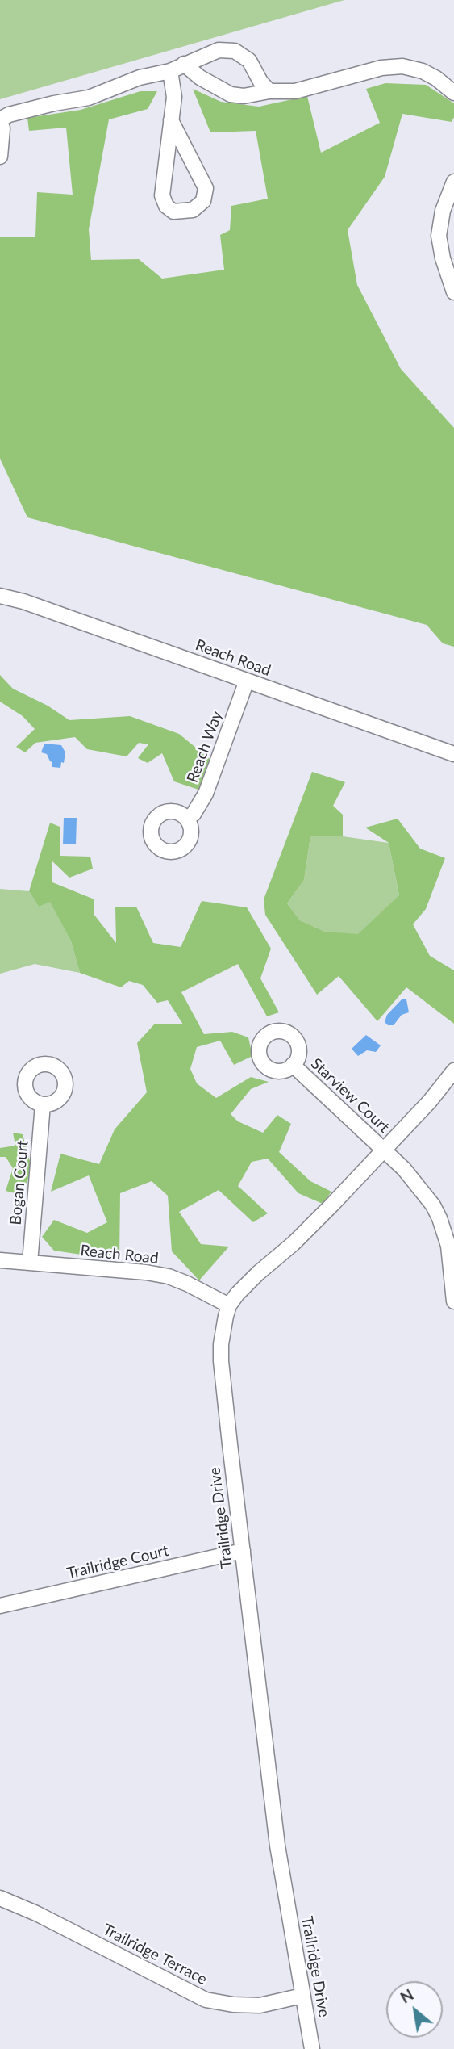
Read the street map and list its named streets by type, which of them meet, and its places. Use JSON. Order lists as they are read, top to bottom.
{
  "streets": {
    "street": [
      "Reach Road",
      "Reach Way",
      "Starview Court",
      "Bogan Court",
      "Trailridge Drive",
      "Trailridge Court",
      "Trailridge Terrace"
    ]
  },
  "crossings": [
    ["Reach Road", "Reach Way"],
    ["Reach Road", "Bogan Court"],
    ["Reach Road", "Trailridge Drive"],
    ["Starview Court", "Trailridge Drive"],
    ["Trailridge Drive", "Trailridge Court"],
    ["Trailridge Drive", "Trailridge Terrace"]
  ],
  "north": "top left"
}
